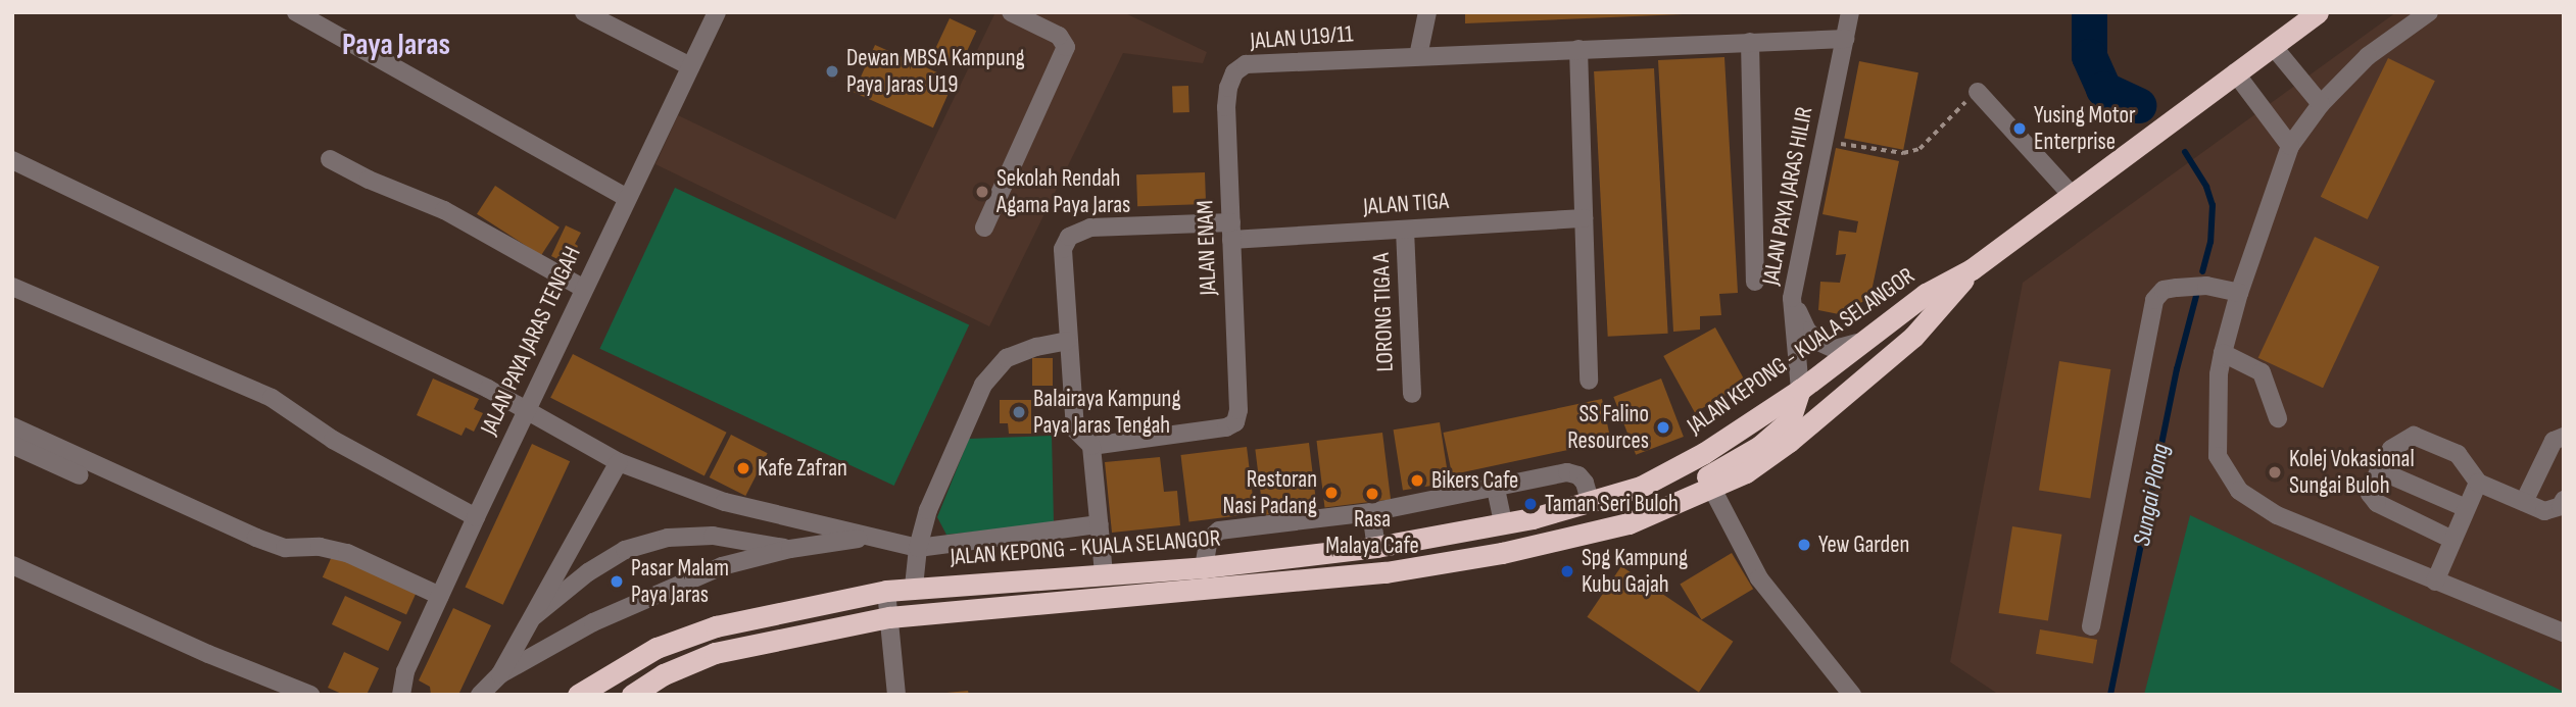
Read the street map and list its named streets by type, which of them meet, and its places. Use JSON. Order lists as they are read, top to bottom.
{
  "streets": {
    "highway": ["JALAN KEPONG - KUALA SELANGOR"],
    "street": [
      "JALAN U19/11",
      "JALAN PAYA JARAS HILIR",
      "JALAN TIGA",
      "JALAN ENAM",
      "LORONG TIGA A",
      "JALAN PAYA JARAS TENGAH"
    ]
  },
  "crossings": [
    ["JALAN U19/11", "JALAN PAYA JARAS HILIR"],
    ["JALAN U19/11", "JALAN ENAM"],
    ["JALAN PAYA JARAS HILIR", "JALAN KEPONG - KUALA SELANGOR"],
    ["JALAN TIGA", "JALAN ENAM"],
    ["JALAN TIGA", "LORONG TIGA A"]
  ],
  "districts": ["Paya Jaras"],
  "water": ["Sungai Plong"],
  "places": [
    "Dewan MBSA Kampung Paya Jaras U19",
    "Yusing Motor Enterprise",
    "Sekolah Rendah Agama Paya Jaras",
    "Balairaya Kampung Paya Jaras Tengah",
    "SS Falino Resources",
    "Kafe Zafran",
    "Kolej Vokasional Sungai Buloh",
    "Bikers Cafe",
    "Restoran Nasi Padang",
    "Rasa Malaya Cafe",
    "Taman Seri Buloh",
    "Yew Garden",
    "Spg Kampung Kubu Gajah",
    "Pasar Malam Paya Jaras"
  ]
}
